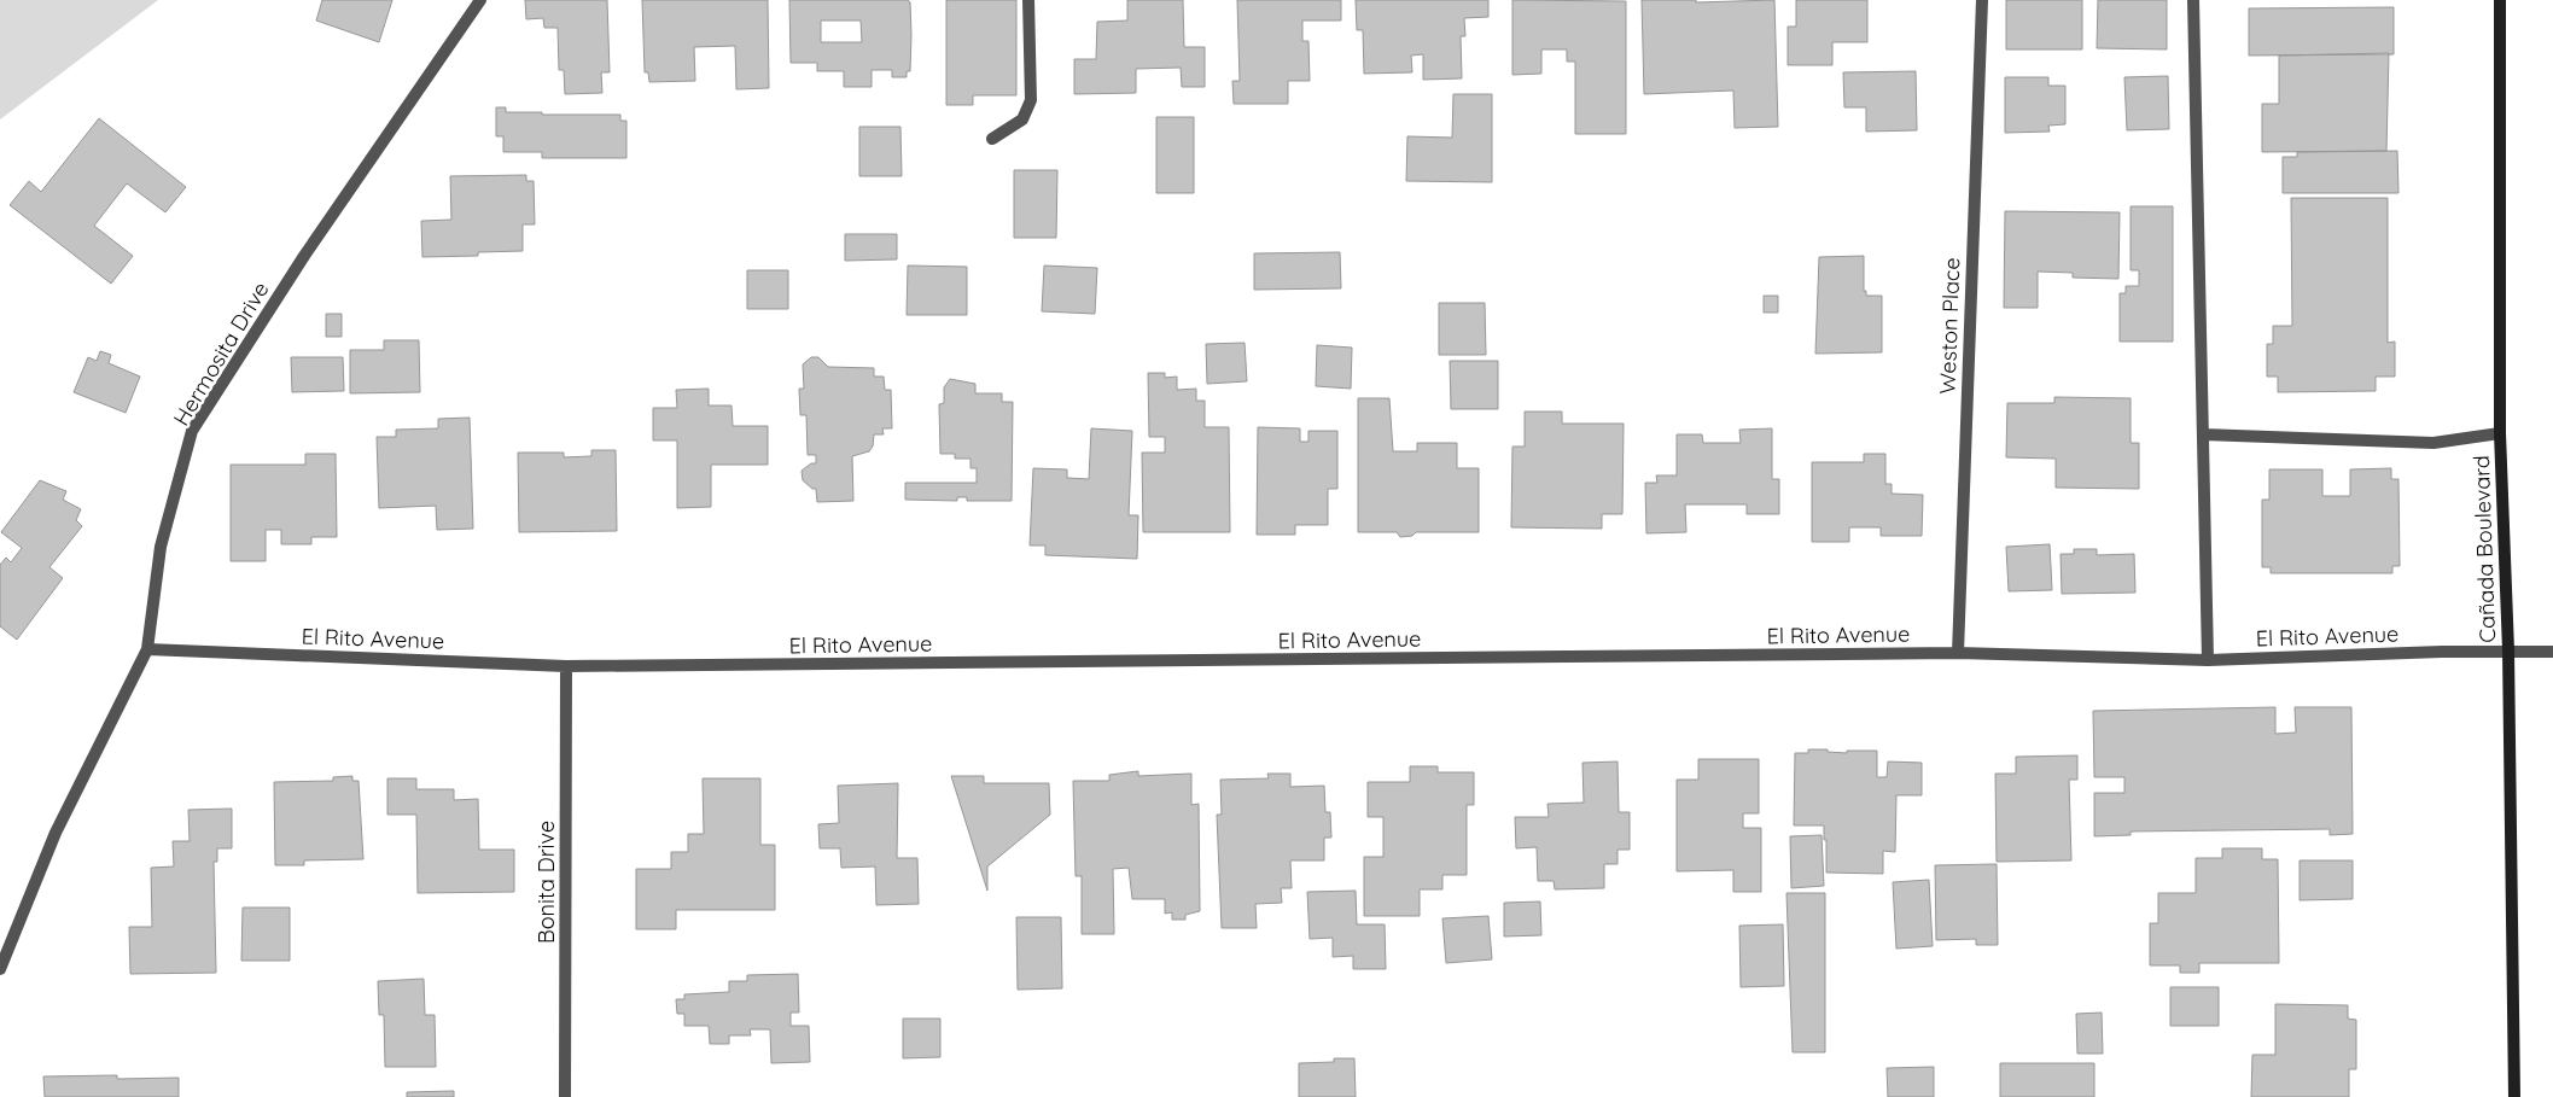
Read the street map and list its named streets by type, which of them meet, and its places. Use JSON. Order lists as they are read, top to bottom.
{
  "streets": {
    "main road": ["Cañada Boulevard"],
    "street": [
      "Weston Place",
      "Hermosita Drive",
      "El Rito Avenue",
      "Bonita Drive"
    ]
  },
  "crossings": [
    ["Weston Place", "El Rito Avenue"],
    ["Hermosita Drive", "El Rito Avenue"],
    ["Cañada Boulevard", "El Rito Avenue"],
    ["El Rito Avenue", "Bonita Drive"]
  ]
}
